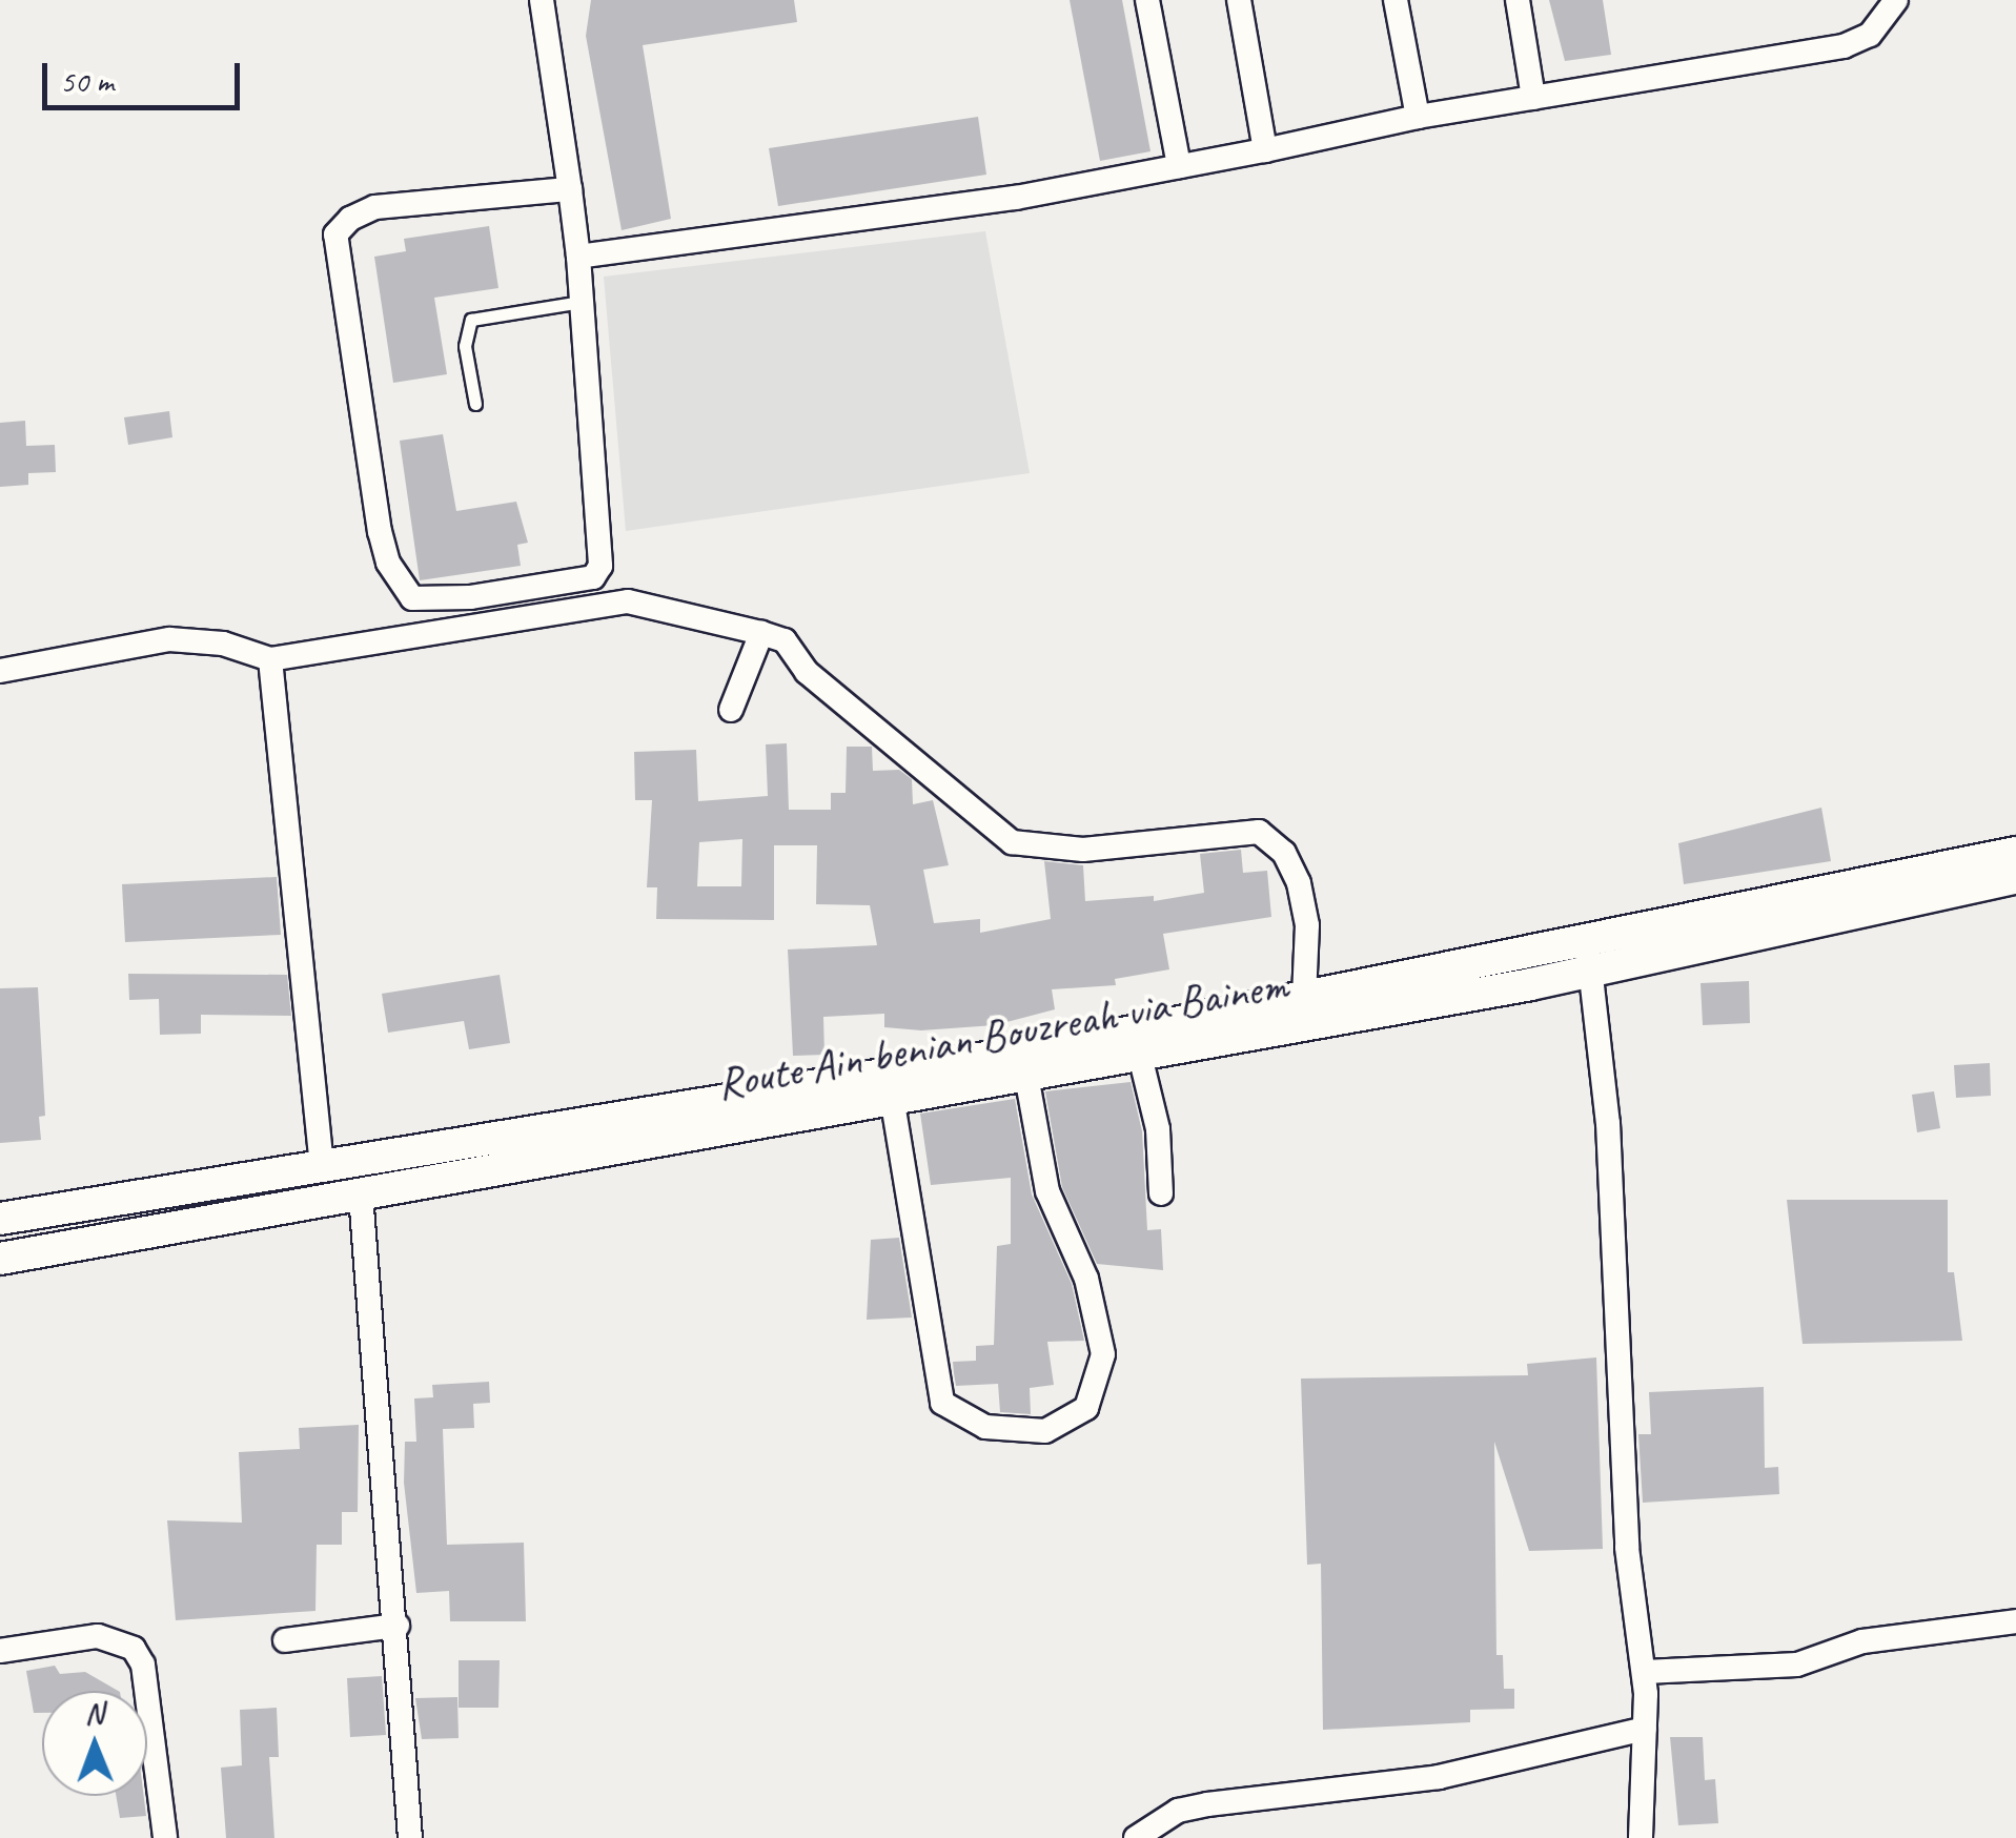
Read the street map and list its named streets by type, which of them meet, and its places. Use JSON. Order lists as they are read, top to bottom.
{
  "streets": {
    "main road": ["Route Ain benian Bouzreah via Bainem"]
  },
  "scale_bar": "50 m",
  "north": "top"
}
